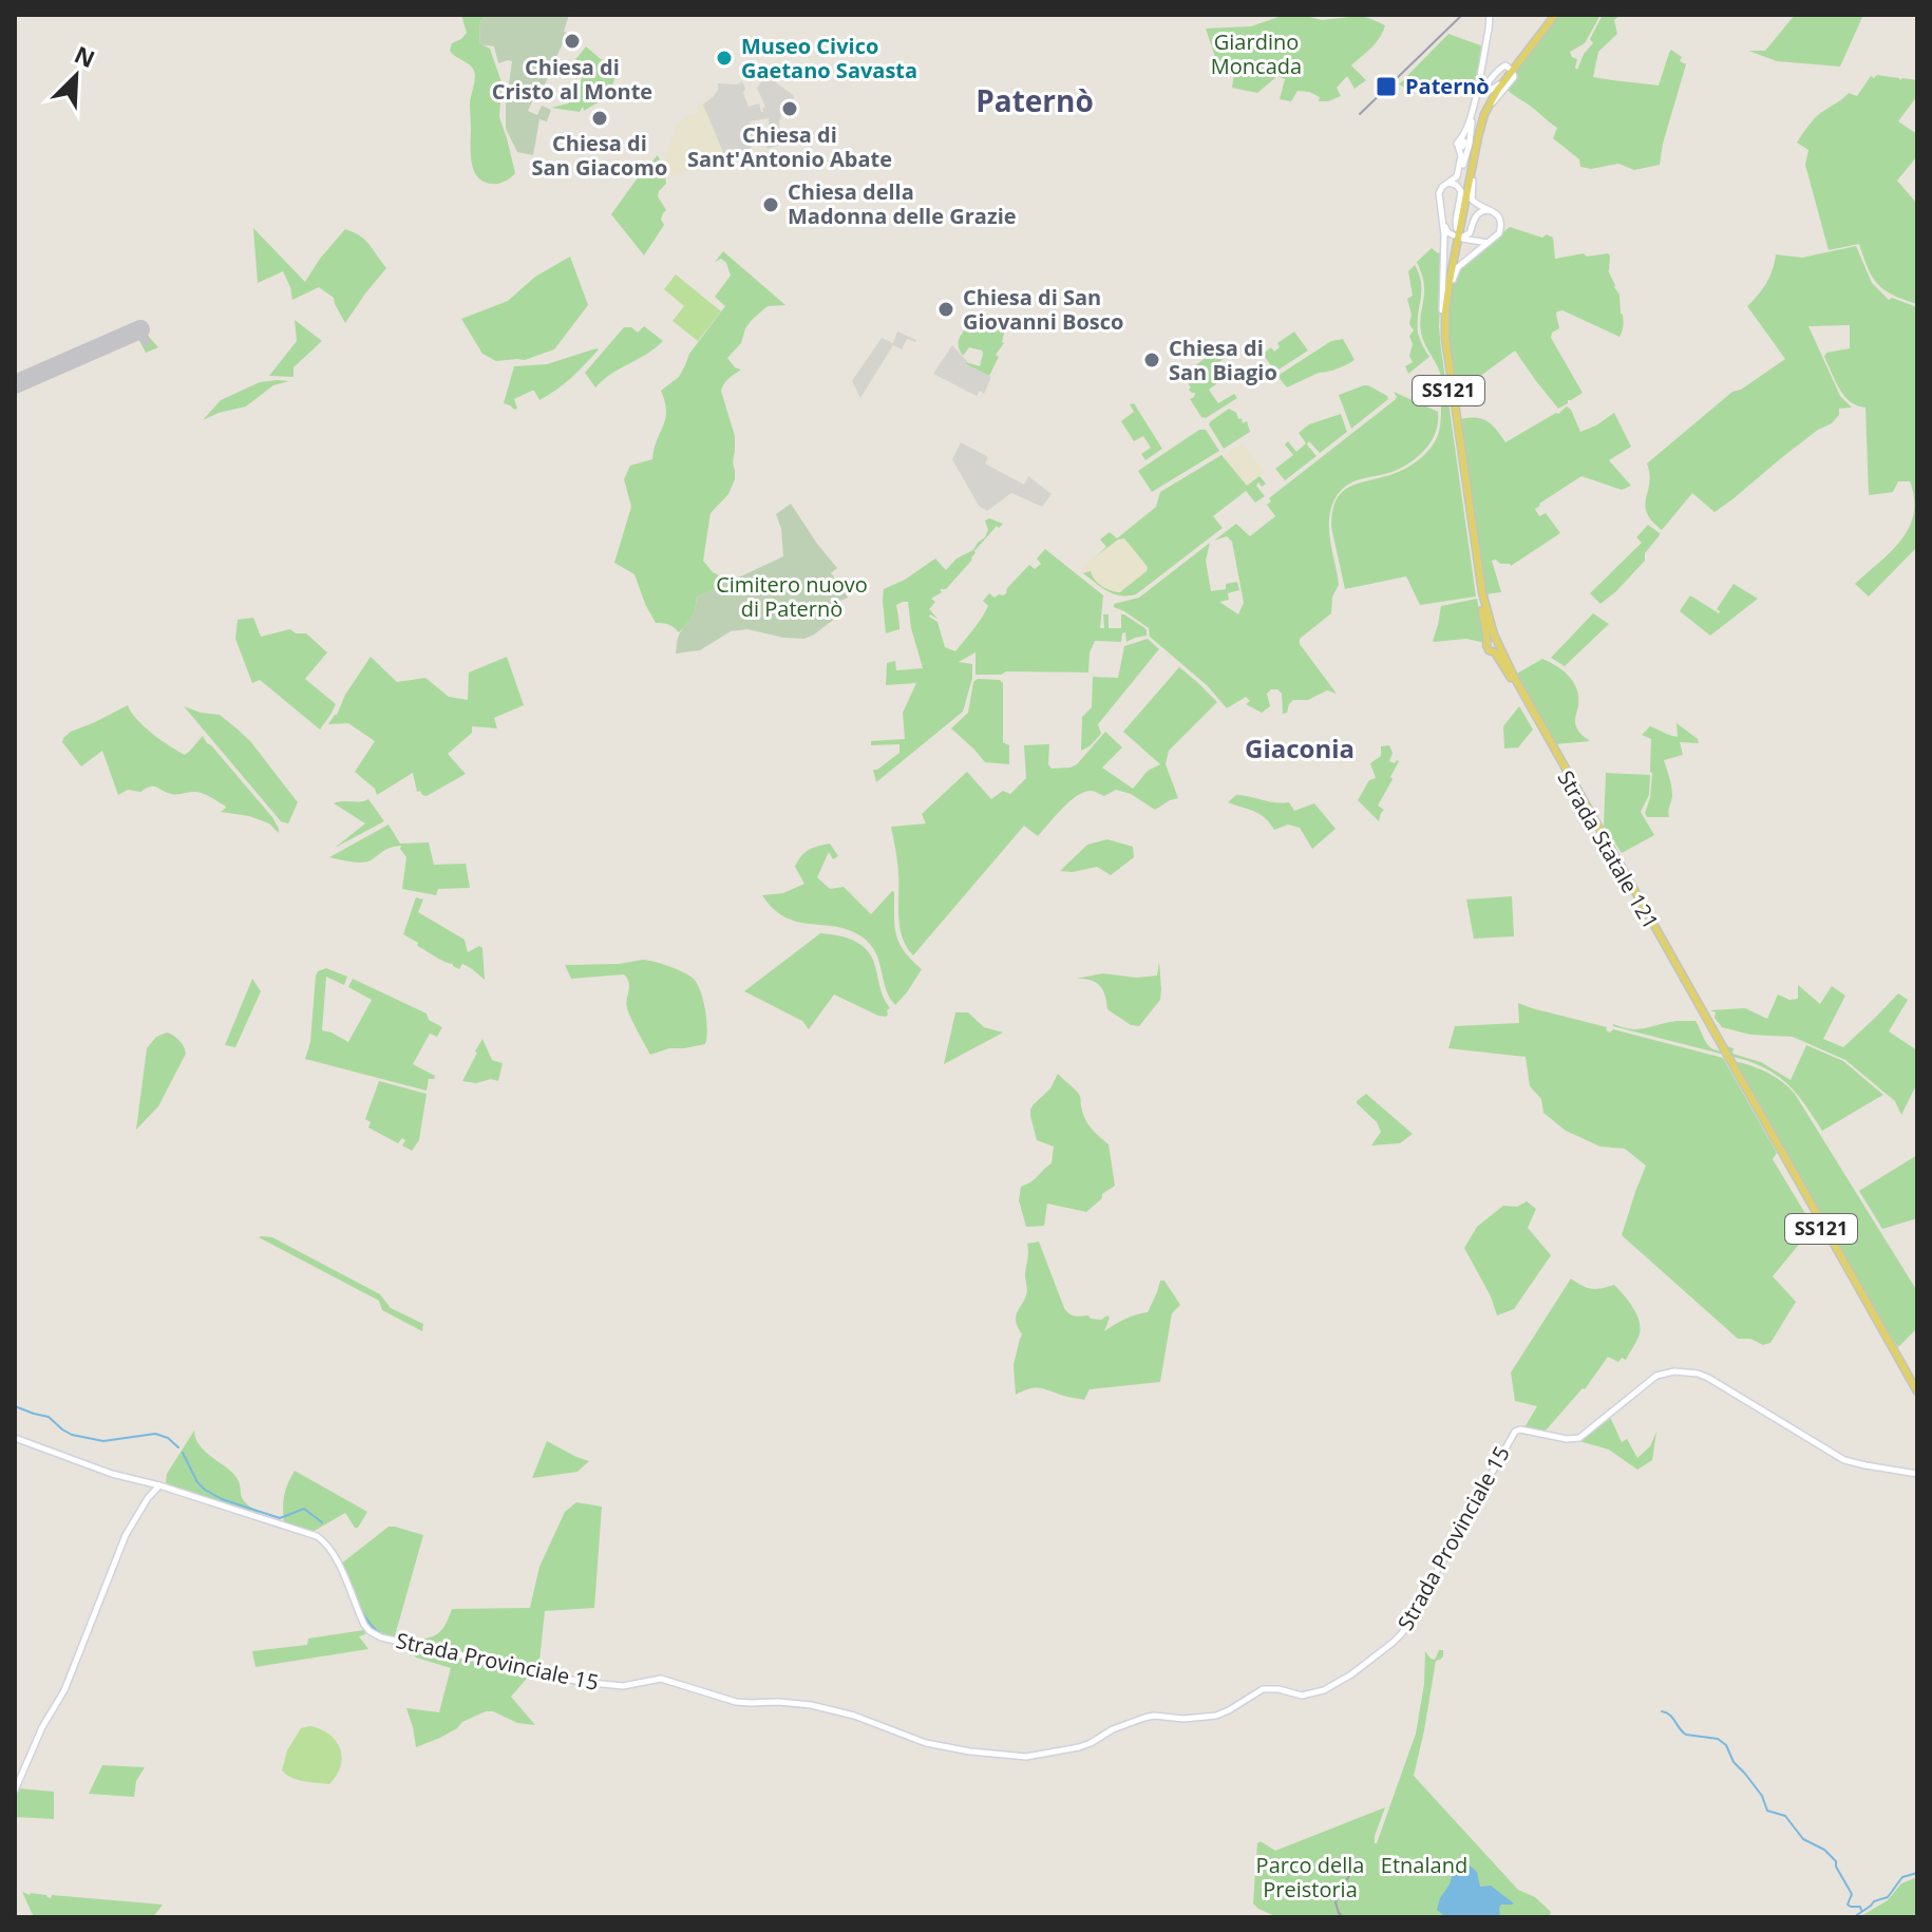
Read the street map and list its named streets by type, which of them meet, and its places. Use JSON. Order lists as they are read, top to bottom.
{
  "streets": {
    "main road": ["SS121", "Strada Statale 121", "Strada Provinciale 15"]
  },
  "crossings": [
    ["SS121", "Strada Statale 121"]
  ],
  "districts": ["Paternò", "Giaconia"],
  "parks": [
    "Giardino Moncada",
    "Cimitero nuovo di Paternò",
    "Parco della Preistoria",
    "Etnaland"
  ],
  "places": {
    "other": [
      "Chiesa di Cristo al Monte",
      "Museo Civico Gaetano Savasta",
      "Chiesa di Sant'Antonio Abate",
      "Chiesa di San Giacomo",
      "Chiesa della Madonna delle Grazie",
      "Chiesa di San Giovanni Bosco",
      "Chiesa di San Biagio"
    ],
    "transit": ["Paternò"]
  },
  "north": "top right"
}
